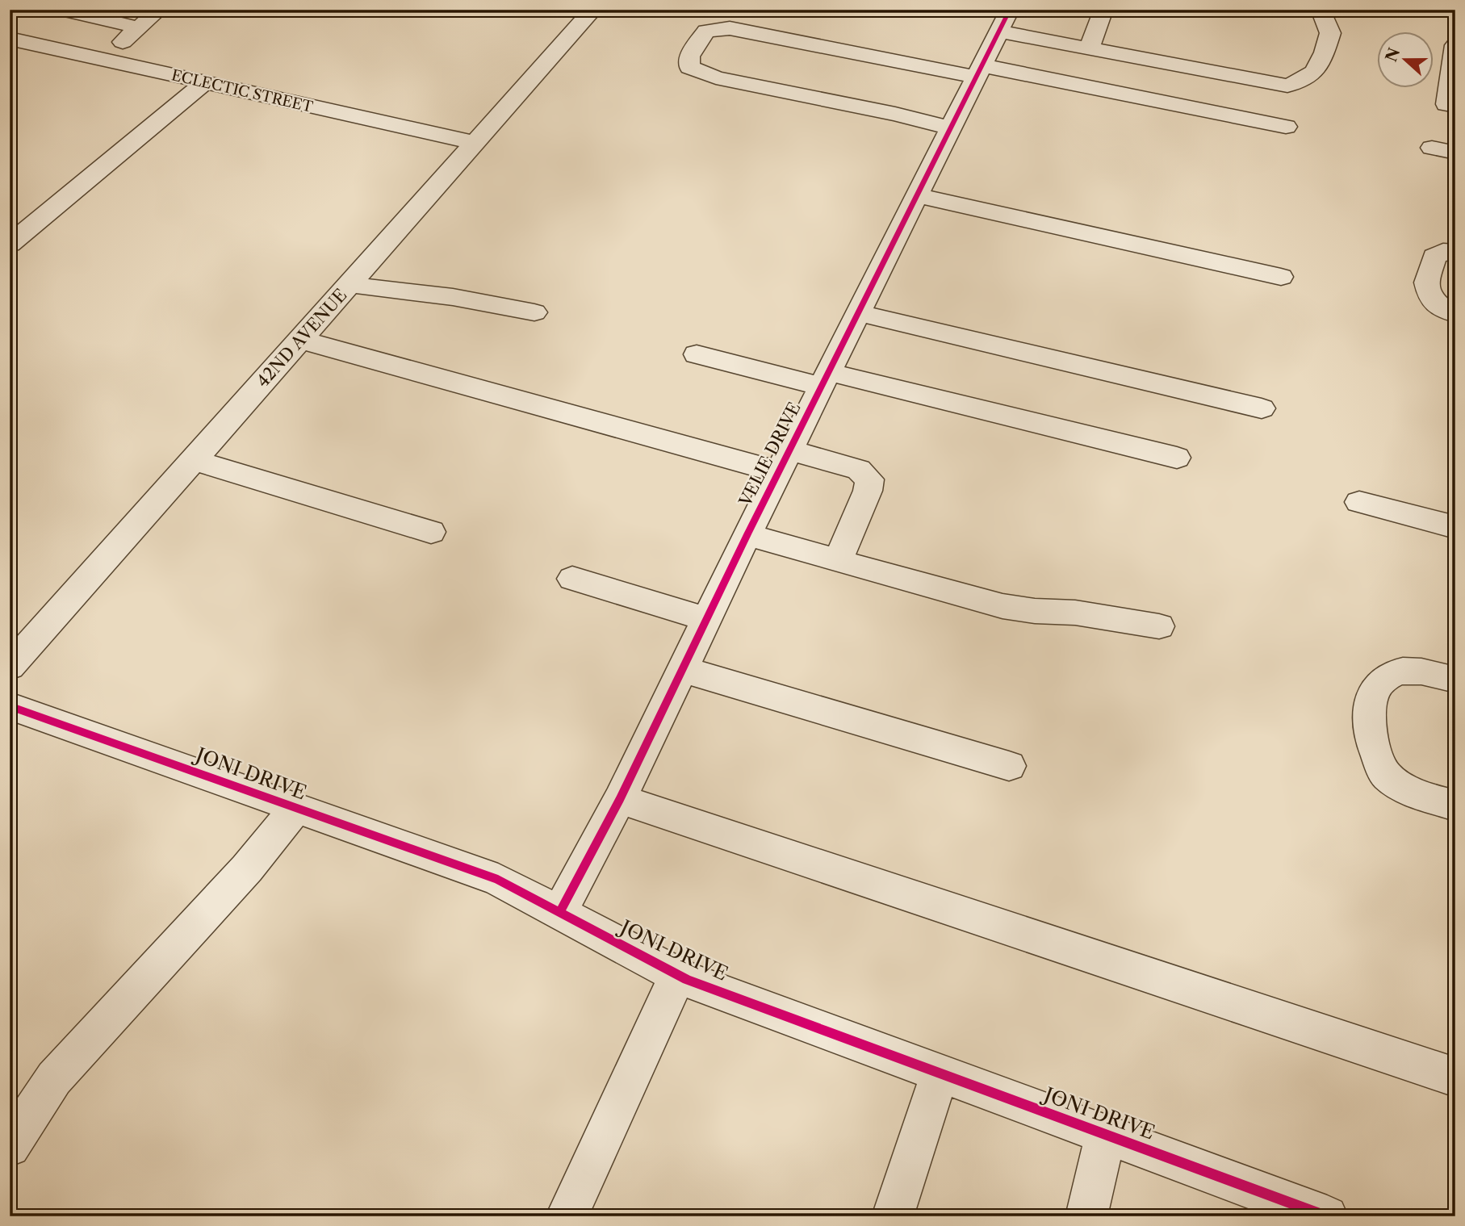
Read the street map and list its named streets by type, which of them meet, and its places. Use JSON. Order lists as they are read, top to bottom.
{
  "streets": {
    "street": [
      "ECLECTIC STREET",
      "42ND AVENUE",
      "VELIE DRIVE",
      "JONI DRIVE"
    ]
  },
  "crossings": [
    ["ECLECTIC STREET", "42ND AVENUE"],
    ["VELIE DRIVE", "JONI DRIVE"]
  ],
  "north": "left"
}
